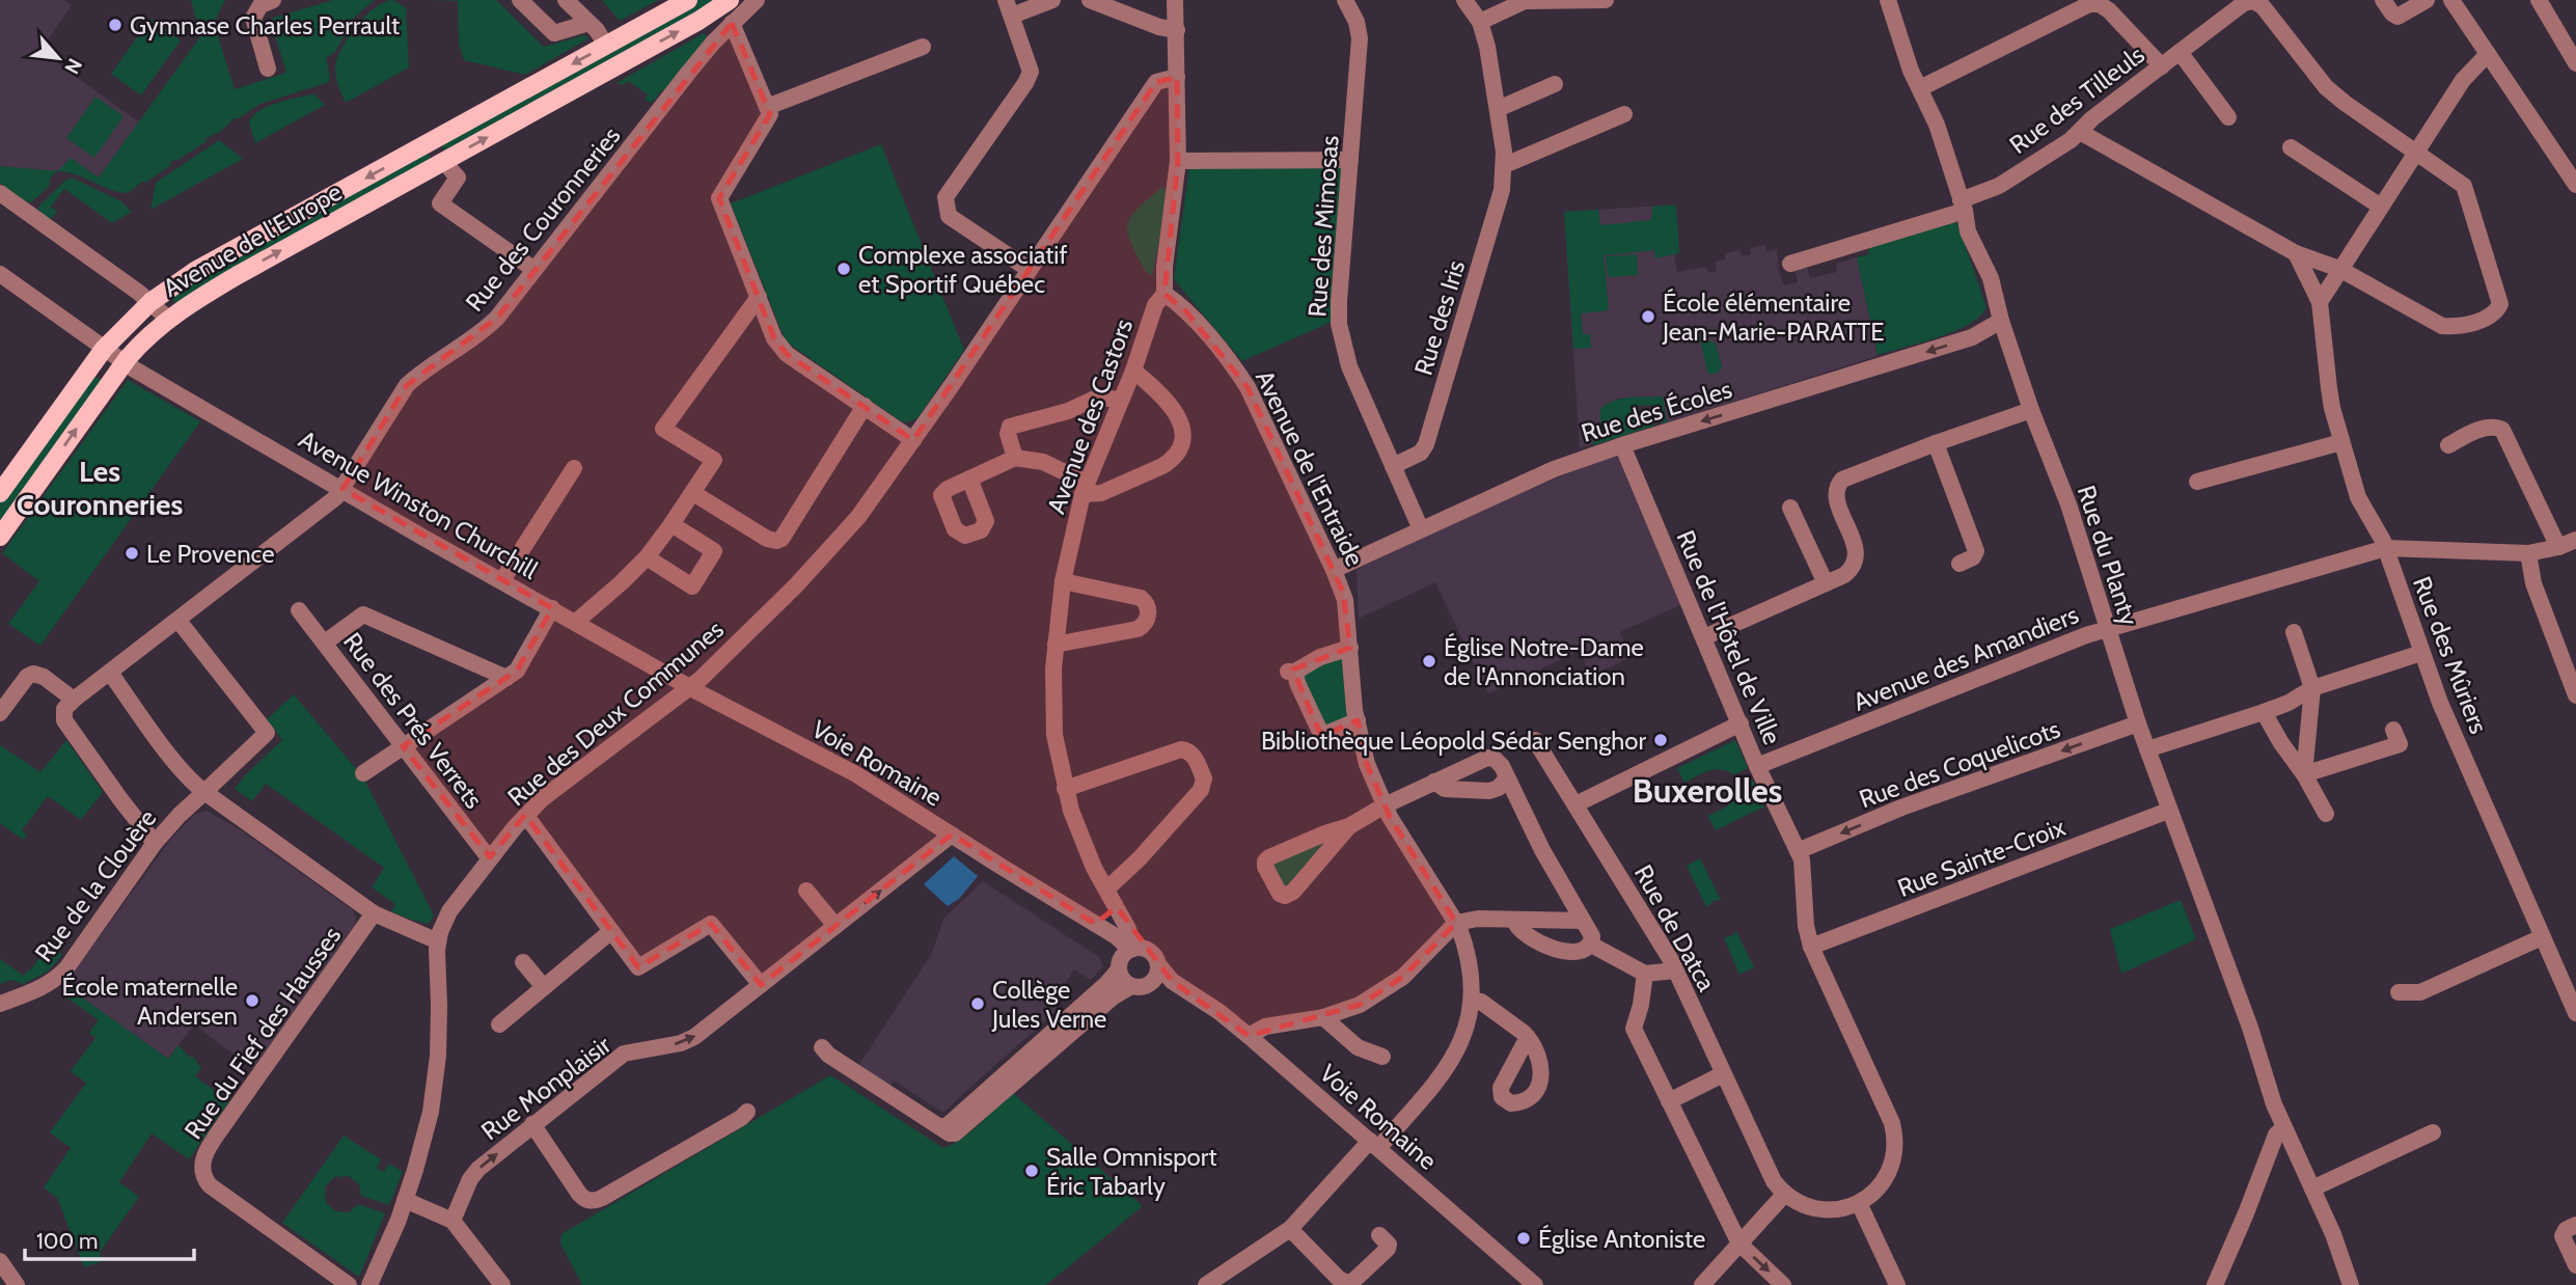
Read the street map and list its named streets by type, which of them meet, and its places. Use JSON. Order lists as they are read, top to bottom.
{
  "streets": {
    "main road": ["Avenue de l'Europe"],
    "street": [
      "Rue des Tilleuls",
      "Rue des Couronneries",
      "Rue des Mimosas",
      "Rue des Iris",
      "Rue des Écoles",
      "Avenue des Castors",
      "Avenue de l'Entraide",
      "Avenue Winston Churchill",
      "Rue du Planty",
      "Rue de l'Hôtel de Ville",
      "Rue des Mûriers",
      "Avenue des Amandiers",
      "Rue des Deux Communes",
      "Rue des Prés Verrets",
      "Voie Romaine",
      "Rue des Coquelicots",
      "Rue Sainte-Croix",
      "Rue de la Clouère",
      "Rue de Datca",
      "Rue du Fief des Hausses",
      "Rue Monplaisir"
    ]
  },
  "crossings": [
    ["Rue des Tilleuls", "Rue du Planty"],
    ["Rue des Tilleuls", "Rue des Mûriers"],
    ["Rue des Couronneries", "Avenue Winston Churchill"],
    ["Rue des Couronneries", "Rue de la Clouère"],
    ["Rue des Mimosas", "Rue des Iris"],
    ["Rue des Mimosas", "Rue des Écoles"],
    ["Avenue de l'Europe", "Avenue Winston Churchill"],
    ["Rue des Écoles", "Avenue de l'Entraide"],
    ["Rue des Écoles", "Rue du Planty"],
    ["Rue des Écoles", "Rue de l'Hôtel de Ville"],
    ["Avenue des Castors", "Avenue de l'Entraide"],
    ["Avenue des Castors", "Rue des Deux Communes"],
    ["Avenue des Castors", "Voie Romaine"],
    ["Avenue de l'Entraide", "Voie Romaine"],
    ["Avenue Winston Churchill", "Rue des Deux Communes"],
    ["Avenue Winston Churchill", "Voie Romaine"],
    ["Rue du Planty", "Avenue des Amandiers"],
    ["Rue du Planty", "Rue des Coquelicots"],
    ["Rue du Planty", "Rue Sainte-Croix"],
    ["Rue de l'Hôtel de Ville", "Avenue des Amandiers"],
    ["Rue de l'Hôtel de Ville", "Rue des Coquelicots"],
    ["Rue de l'Hôtel de Ville", "Rue Sainte-Croix"],
    ["Rue des Mûriers", "Avenue des Amandiers"],
    ["Rue des Deux Communes", "Rue des Prés Verrets"],
    ["Rue des Deux Communes", "Voie Romaine"],
    ["Voie Romaine", "Rue Monplaisir"]
  ],
  "one_way": ["Rue des Écoles", "Rue des Coquelicots", "Rue Monplaisir"],
  "districts": ["Les Couronneries", "Buxerolles"],
  "places": [
    "Gymnase Charles Perrault",
    "Complexe associatif et Sportif Québec",
    "École élémentaire Jean-Marie-PARATTE",
    "Le Provence",
    "Église Notre-Dame de l'Annonciation",
    "Bibliothèque Léopold Sédar Senghor",
    "École maternelle Andersen",
    "Collège Jules Verne",
    "Salle Omnisport Éric Tabarly",
    "Église Antoniste"
  ],
  "scale_bar": "100 m",
  "north": "bottom right"
}
